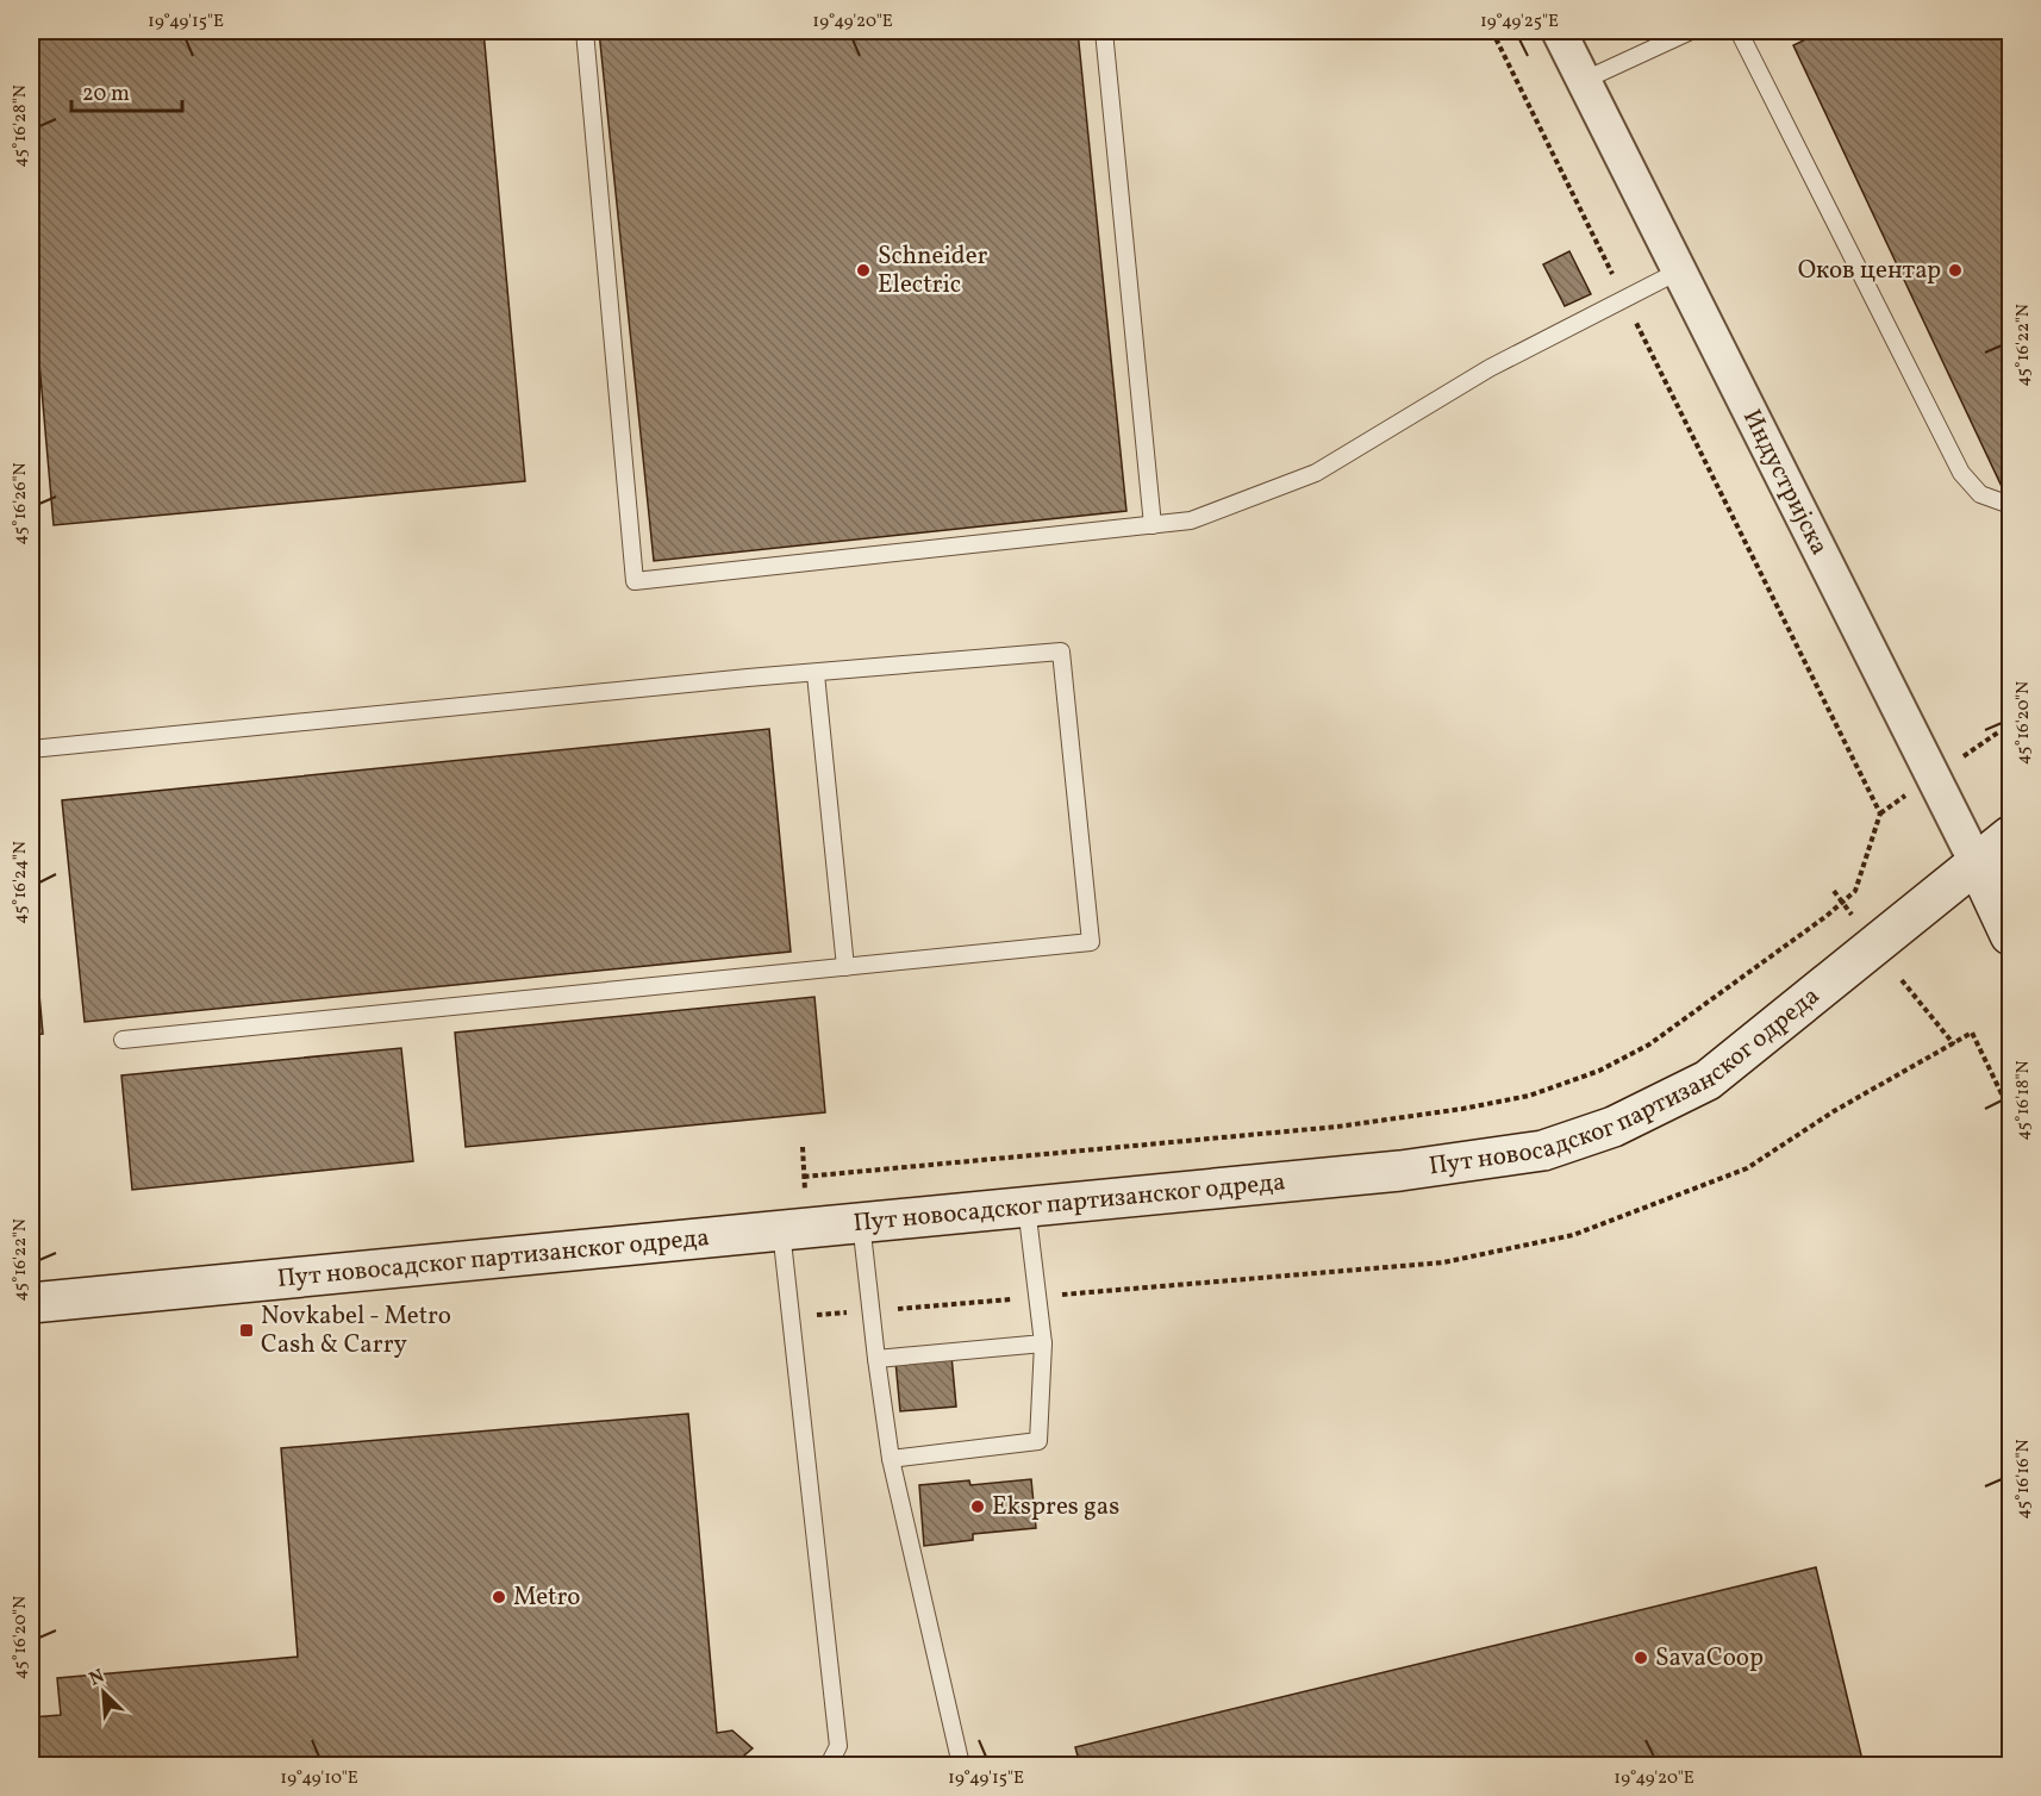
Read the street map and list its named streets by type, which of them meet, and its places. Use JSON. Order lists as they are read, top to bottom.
{
  "streets": {
    "street": ["Индустријска", "Пут новосадског партизанског одреда"]
  },
  "crossings": [
    ["Индустријска", "Пут новосадског партизанског одреда"]
  ],
  "places": {
    "other": [
      "Schneider Electric",
      "Оков центар",
      "Ekspres gas",
      "Metro",
      "SavaCoop"
    ],
    "transit": ["Novkabel - Metro Cash & Carry"]
  },
  "scale_bar": "20 m",
  "north": "top left",
  "coordinates": [
    "19°49'15\"E",
    "19°49'20\"E",
    "19°49'25\"E",
    "45°16'28\"N",
    "45°16'22\"N",
    "45°16'26\"N",
    "45°16'20\"N",
    "45°16'24\"N",
    "45°16'18\"N",
    "45°16'16\"N",
    "19°49'10\"E"
  ]
}
